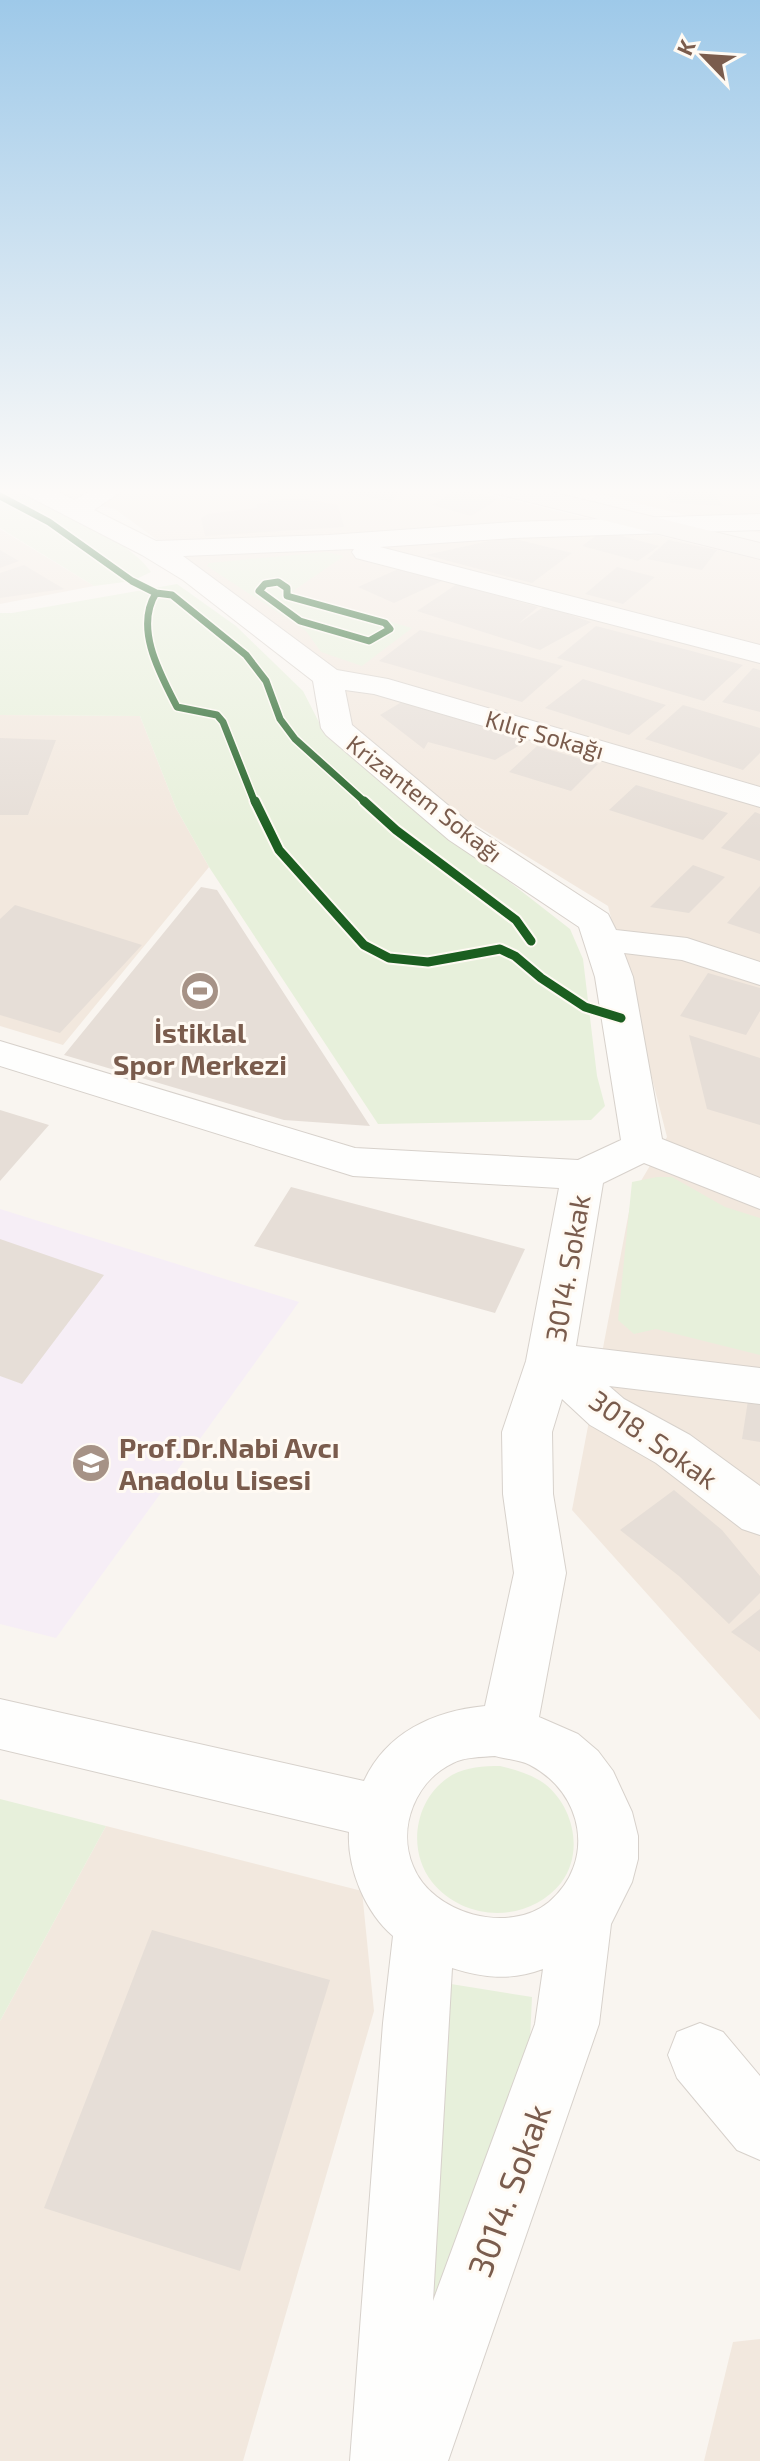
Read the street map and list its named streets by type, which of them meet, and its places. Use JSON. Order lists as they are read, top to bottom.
{
  "streets": {
    "street": [
      "Kılıç Sokağı",
      "Krizantem Sokağı",
      "3014. Sokak",
      "3018. Sokak"
    ]
  },
  "crossings": [
    ["Kılıç Sokağı", "Krizantem Sokağı"],
    ["3014. Sokak", "3018. Sokak"]
  ],
  "places": {
    "sports": ["İstiklal Spor Merkezi"],
    "school or university": ["Prof.Dr.Nabi Avcı Anadolu Lisesi"]
  },
  "north": "top left"
}
